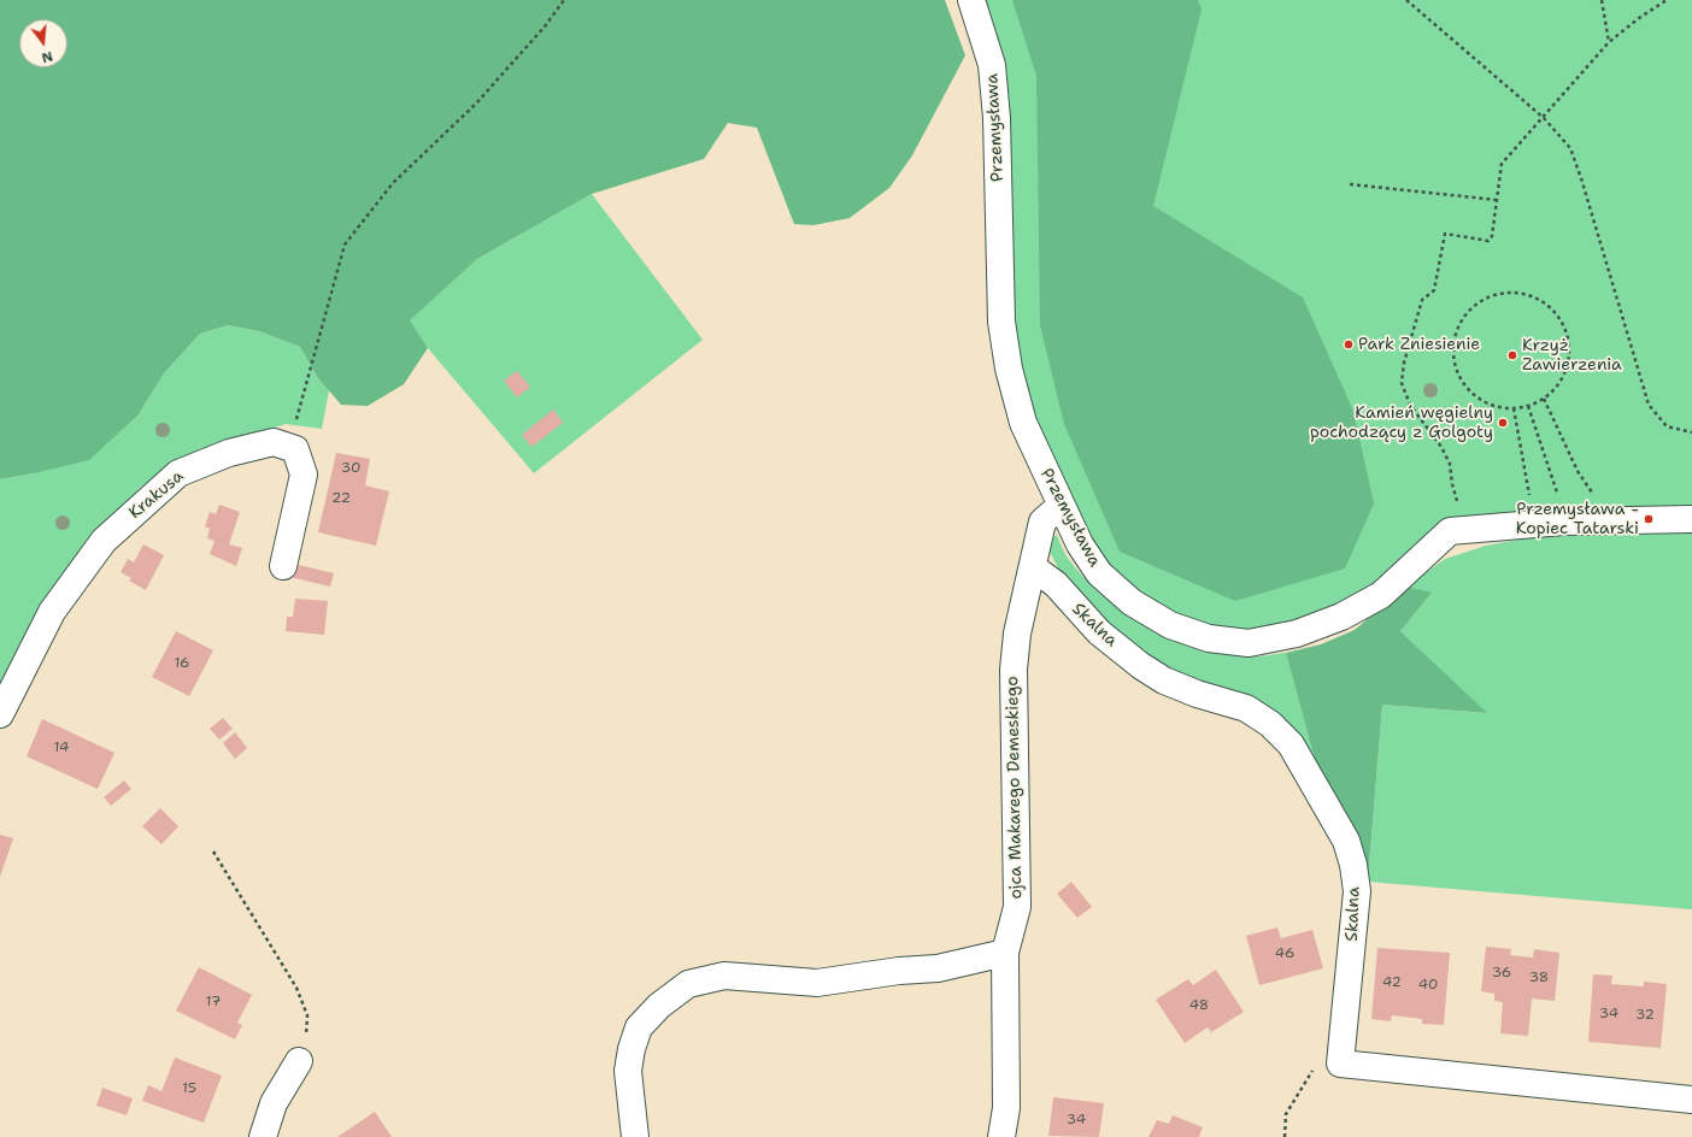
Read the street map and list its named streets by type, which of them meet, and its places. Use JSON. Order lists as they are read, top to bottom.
{
  "streets": {
    "street": [
      "Przemysława",
      "Krakusa",
      "Skalna",
      "ojca Makarego Demeskiego"
    ]
  },
  "crossings": [
    ["Przemysława", "ojca Makarego Demeskiego"],
    ["Skalna", "ojca Makarego Demeskiego"]
  ],
  "places": [
    "Park Zniesienie",
    "Krzyż Zawierzenia",
    "Kamień węgielny pochodzący z Golgoty",
    "Przemysława - Kopiec Tatarski"
  ],
  "house_numbers": [
    "30",
    "22",
    "16",
    "14",
    "46",
    "36",
    "38",
    "42",
    "40",
    "17",
    "48",
    "34",
    "32",
    "15",
    "34"
  ],
  "north": "bottom"
}
